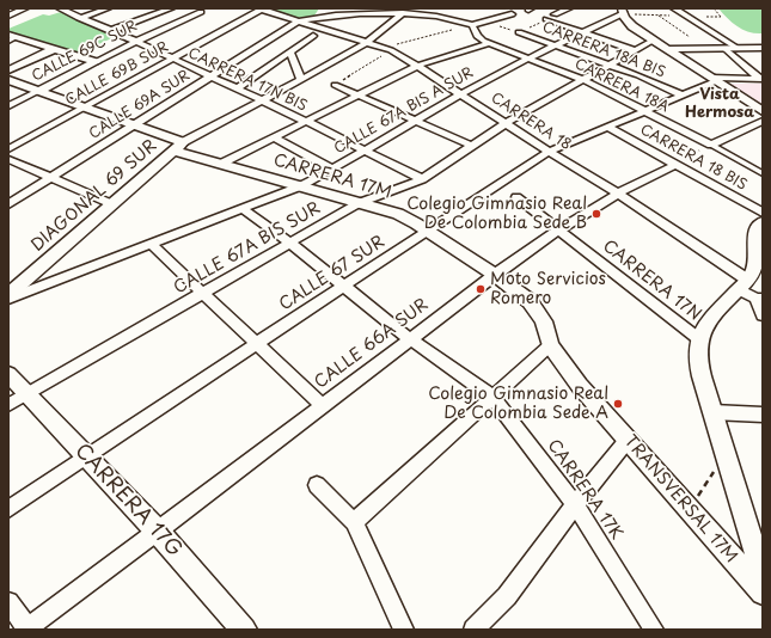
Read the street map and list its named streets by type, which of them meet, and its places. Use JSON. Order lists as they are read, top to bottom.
{
  "streets": {
    "street": [
      "CARRERA 18A BIS",
      "CALLE 69C SUR",
      "CALLE 69B SUR",
      "CARRERA 17N BIS",
      "CARRERA 18A",
      "CALLE 69A SUR",
      "CALLE 67A BIS A SUR",
      "CARRERA 18",
      "CARRERA 18 BIS",
      "CARRERA 17M",
      "DIAGONAL 69 SUR",
      "CALLE 67A BIS SUR",
      "CALLE 67 SUR",
      "CARRERA 17N",
      "CALLE 66A SUR",
      "CARRERA 17K",
      "TRANSVERSAL 17M",
      "CARRERA 17G"
    ]
  },
  "crossings": [
    ["CARRERA 18A BIS", "CALLE 67A BIS A SUR"],
    ["CARRERA 18A BIS", "CALLE 67A BIS SUR"],
    ["CARRERA 18A BIS", "CALLE 67 SUR"],
    ["CALLE 69C SUR", "CARRERA 17N BIS"],
    ["CALLE 69C SUR", "CARRERA 17M"],
    ["CALLE 69B SUR", "CARRERA 17N BIS"],
    ["CALLE 69B SUR", "CARRERA 18"],
    ["CALLE 69B SUR", "CARRERA 17M"],
    ["CARRERA 17N BIS", "CALLE 69A SUR"],
    ["CARRERA 17N BIS", "CALLE 67A BIS A SUR"],
    ["CARRERA 17N BIS", "CALLE 67A BIS SUR"],
    ["CARRERA 18A", "CALLE 67A BIS A SUR"],
    ["CARRERA 18A", "CALLE 67A BIS SUR"],
    ["CARRERA 18A", "CALLE 67 SUR"],
    ["CALLE 69A SUR", "CARRERA 18"],
    ["CALLE 69A SUR", "CARRERA 17M"],
    ["CALLE 67A BIS A SUR", "CARRERA 18"],
    ["CALLE 67A BIS A SUR", "CARRERA 17M"],
    ["CALLE 67A BIS A SUR", "DIAGONAL 69 SUR"],
    ["CALLE 67A BIS A SUR", "CARRERA 17K"],
    ["CARRERA 18", "CALLE 67A BIS SUR"],
    ["CARRERA 18", "CALLE 67 SUR"],
    ["CARRERA 18", "CALLE 66A SUR"],
    ["CARRERA 18 BIS", "CALLE 67 SUR"],
    ["CARRERA 18 BIS", "CALLE 66A SUR"],
    ["CARRERA 17M", "DIAGONAL 69 SUR"],
    ["CARRERA 17M", "CALLE 67A BIS SUR"],
    ["CARRERA 17M", "CALLE 67 SUR"],
    ["CARRERA 17M", "CALLE 66A SUR"],
    ["CARRERA 17M", "TRANSVERSAL 17M"],
    ["CALLE 67A BIS SUR", "CARRERA 17K"],
    ["CALLE 67A BIS SUR", "CARRERA 17G"],
    ["CALLE 67 SUR", "CARRERA 17K"],
    ["CALLE 67 SUR", "CARRERA 17G"],
    ["CARRERA 17N", "CALLE 66A SUR"],
    ["CALLE 66A SUR", "CARRERA 17K"],
    ["CALLE 66A SUR", "TRANSVERSAL 17M"],
    ["CALLE 66A SUR", "CARRERA 17G"]
  ],
  "districts": ["Vista Hermosa"],
  "places": ["Colegio Gimnasio Real De Colombia Sede B", "Moto Servicios Romero", "Colegio Gimnasio Real De Colombia Sede A"]
}
